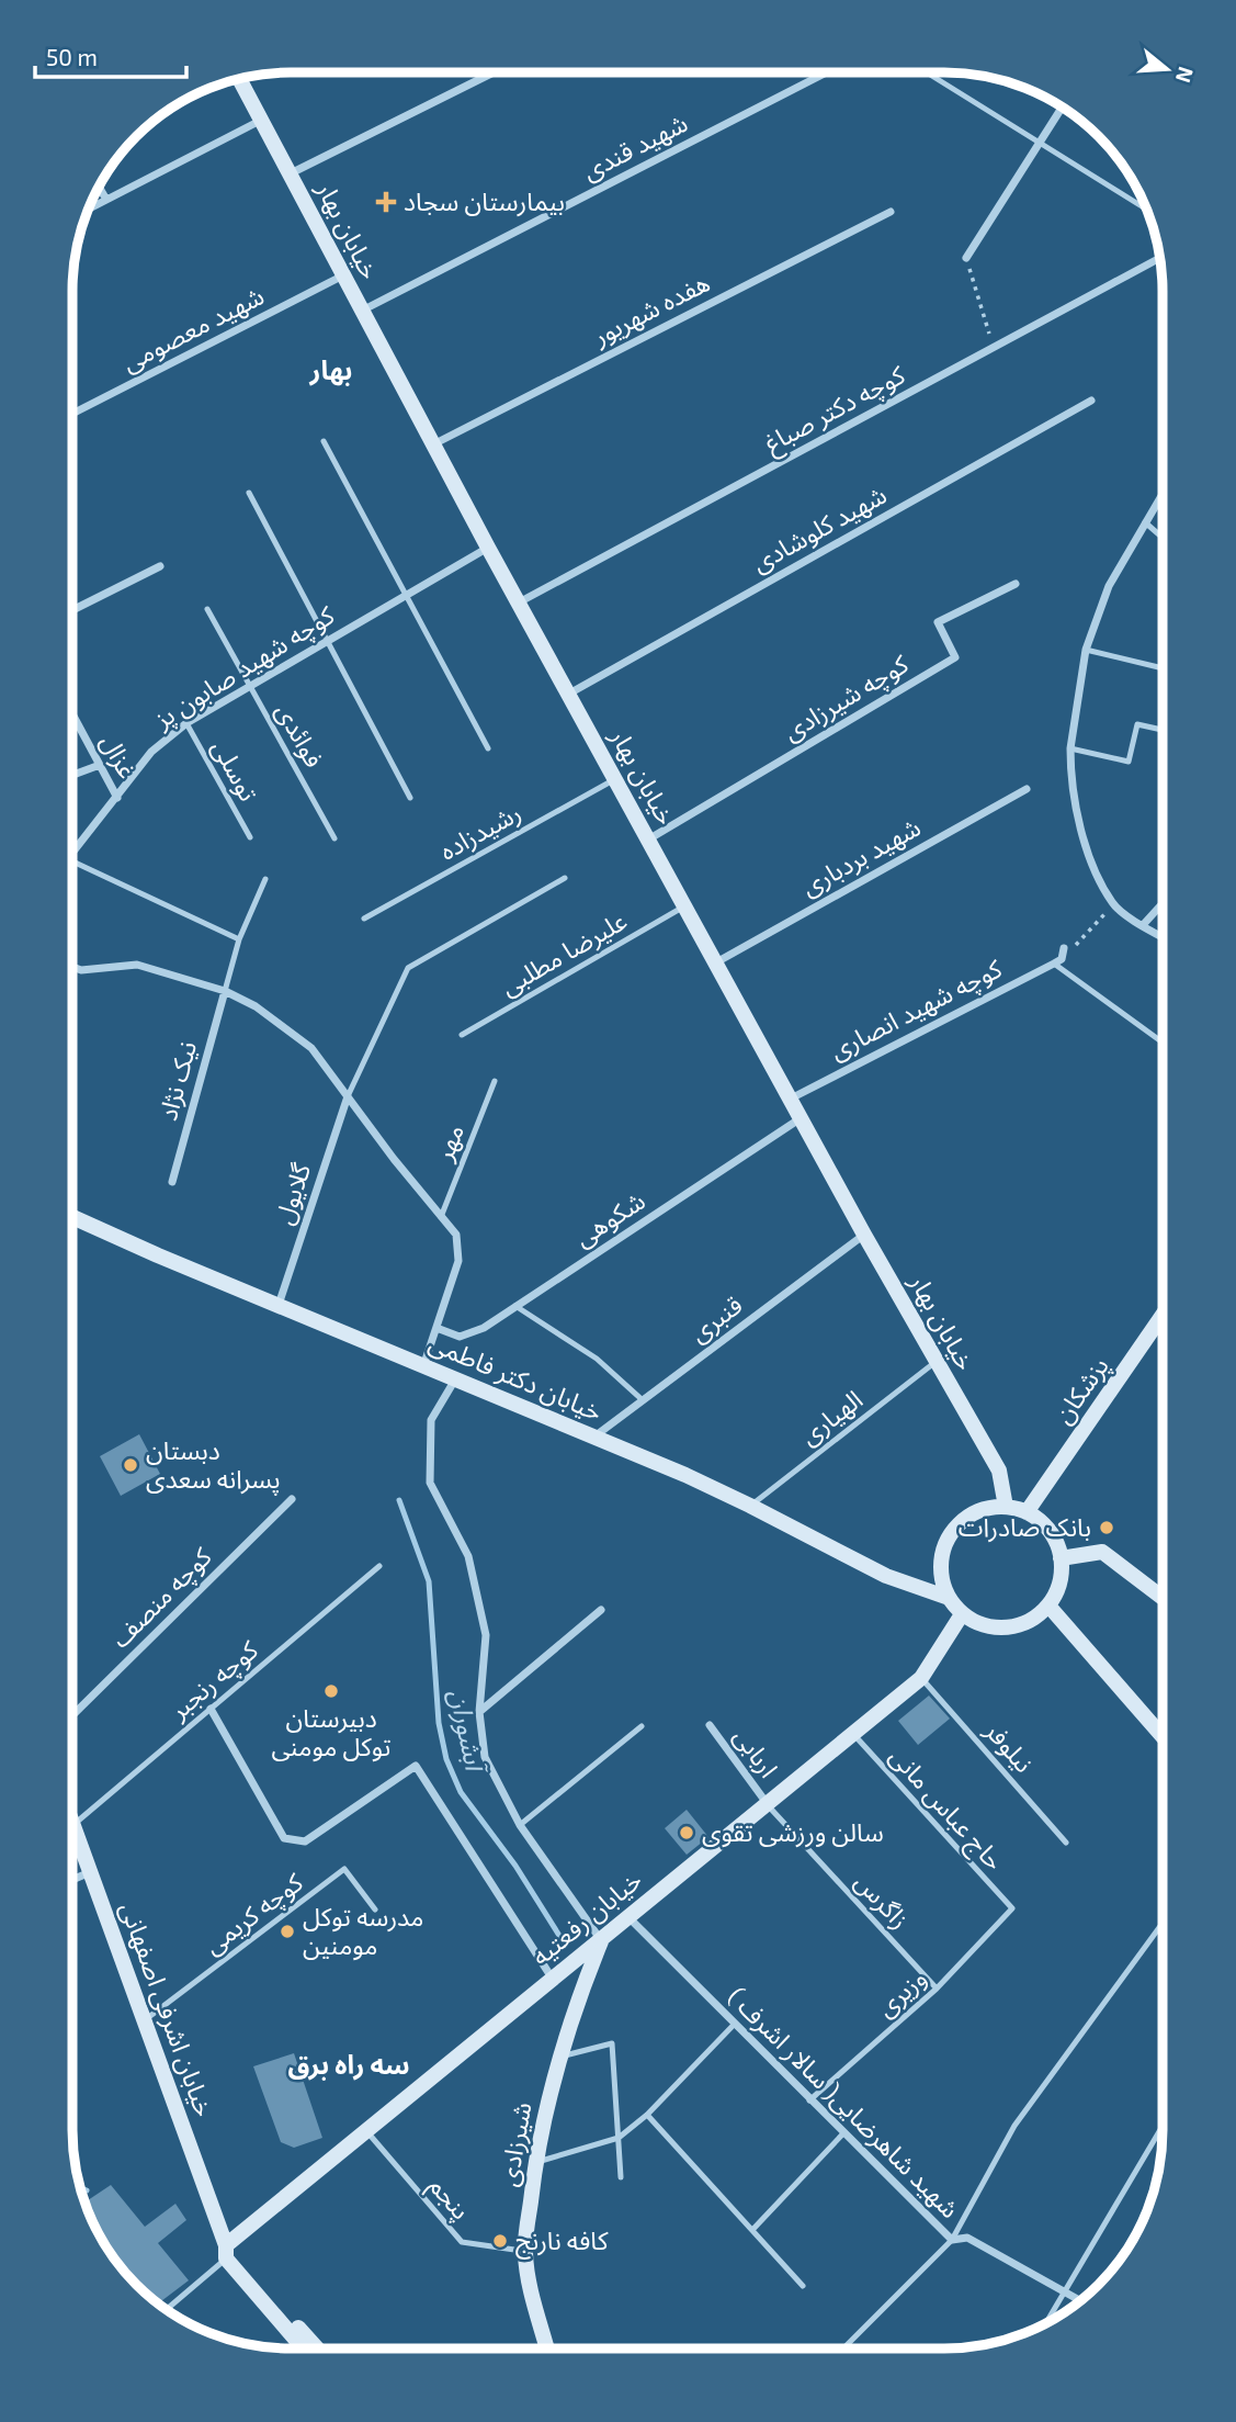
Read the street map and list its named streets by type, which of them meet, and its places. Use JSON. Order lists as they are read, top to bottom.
{
  "streets": {
    "main road": [
      "خیابان بهار",
      "خیابان دکتر فاطمی",
      "پزشکان",
      "خیابان رفعتیه",
      "خیابان اشرفی اصفهانی",
      "شیرزادی"
    ],
    "street": [
      "شهید قندی",
      "هفده شهریور",
      "شهید معصومی",
      "کوچه دکتر صباغ",
      "شهید کلوشادی",
      "کوچه شهید صابون پز",
      "کوچه شیرزادی",
      "غزال",
      "شهید بردباری",
      "کوچه شهید انصاری",
      "نیک نژاد",
      "گلایول",
      "شکوهی",
      "قنبری",
      "کوچه منصف",
      "اربابی",
      "شهید شاهرضایی( سالار اشرف )"
    ],
    "lane": [
      "فوائدی",
      "توسلی",
      "رشیدزاده",
      "علیرضا مطلبی",
      "مهر",
      "الهیاری",
      "کوچه رنجبر",
      "نیلوفر",
      "حاج عباس مانی",
      "زاگرس",
      "کوچه کریمی",
      "وزیری",
      "پنجم"
    ]
  },
  "crossings": [
    ["شهید قندی", "خیابان بهار"],
    ["خیابان بهار", "هفده شهریور"],
    ["خیابان بهار", "شهید معصومی"],
    ["خیابان بهار", "کوچه دکتر صباغ"],
    ["خیابان بهار", "شهید کلوشادی"],
    ["خیابان بهار", "کوچه شهید صابون پز"],
    ["خیابان بهار", "کوچه شیرزادی"],
    ["خیابان بهار", "رشیدزاده"],
    ["خیابان بهار", "شهید بردباری"],
    ["خیابان بهار", "علیرضا مطلبی"],
    ["خیابان بهار", "کوچه شهید انصاری"],
    ["خیابان بهار", "شکوهی"],
    ["خیابان بهار", "قنبری"],
    ["خیابان بهار", "خیابان دکتر فاطمی"],
    ["خیابان بهار", "پزشکان"],
    ["خیابان بهار", "الهیاری"],
    ["خیابان بهار", "خیابان رفعتیه"],
    ["کوچه شهید صابون پز", "فوائدی"],
    ["کوچه شهید صابون پز", "غزال"],
    ["کوچه شهید صابون پز", "توسلی"],
    ["گلایول", "خیابان دکتر فاطمی"],
    ["قنبری", "خیابان دکتر فاطمی"],
    ["خیابان دکتر فاطمی", "پزشکان"],
    ["خیابان دکتر فاطمی", "الهیاری"],
    ["خیابان دکتر فاطمی", "خیابان رفعتیه"],
    ["پزشکان", "خیابان رفعتیه"],
    ["نیلوفر", "خیابان رفعتیه"],
    ["اربابی", "زاگرس"],
    ["اربابی", "خیابان رفعتیه"],
    ["حاج عباس مانی", "خیابان رفعتیه"],
    ["حاج عباس مانی", "وزیری"],
    ["زاگرس", "خیابان رفعتیه"],
    ["زاگرس", "وزیری"],
    ["کوچه کریمی", "خیابان اشرفی اصفهانی"],
    ["خیابان رفعتیه", "خیابان اشرفی اصفهانی"],
    ["خیابان رفعتیه", "شهید شاهرضایی( سالار اشرف )"],
    ["خیابان رفعتیه", "شیرزادی"],
    ["خیابان رفعتیه", "پنجم"],
    ["وزیری", "شهید شاهرضایی( سالار اشرف )"],
    ["شیرزادی", "پنجم"]
  ],
  "districts": ["بهار", "سه راه برق"],
  "water": ["آبشوران"],
  "places": {
    "health": ["بیمارستان سجاد"],
    "other": [
      "دبستان پسرانه سعدی",
      "بانک صادرات",
      "دبیرستان توکل مومنی",
      "سالن ورزشی تقوی",
      "مدرسه توکل مومنین",
      "کافه نارنج"
    ]
  },
  "scale_bar": "50 m",
  "north": "right"
}
